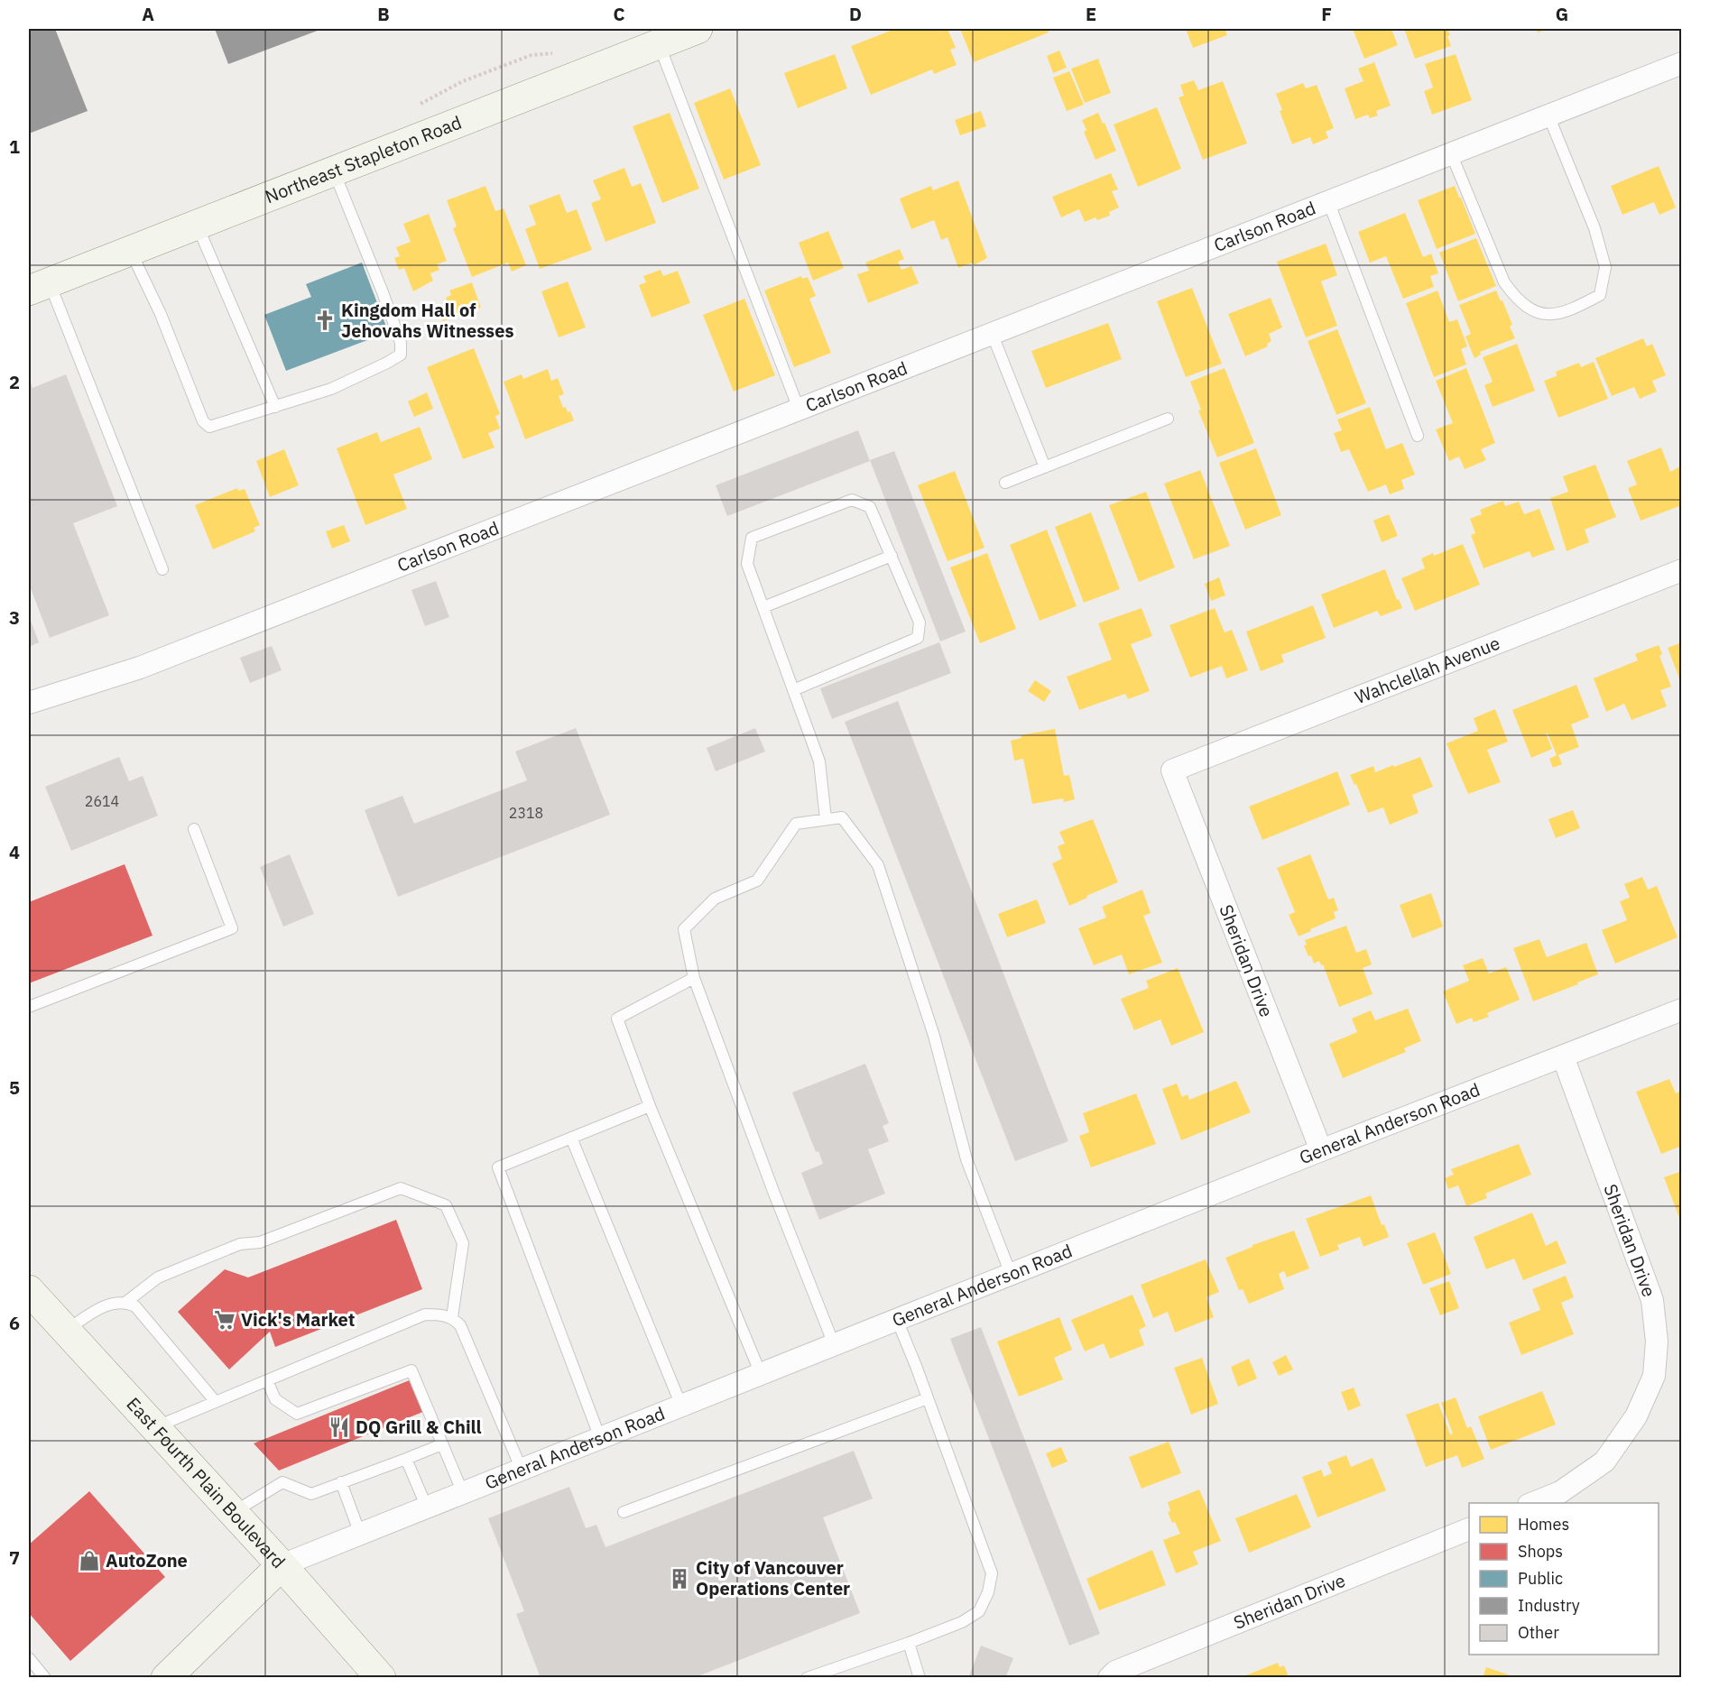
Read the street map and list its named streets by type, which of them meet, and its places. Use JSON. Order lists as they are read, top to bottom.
{
  "streets": {
    "street": [
      "Northeast Stapleton Road",
      "Carlson Road",
      "Wahclellah Avenue",
      "Sheridan Drive",
      "General Anderson Road",
      "East Fourth Plain Boulevard"
    ]
  },
  "crossings": [
    ["Wahclellah Avenue", "Sheridan Drive"],
    ["Sheridan Drive", "General Anderson Road"],
    ["General Anderson Road", "East Fourth Plain Boulevard"]
  ],
  "places": {
    "church": ["Kingdom Hall of Jehovahs Witnesses"],
    "supermarket": ["Vick's Market"],
    "restaurant": ["DQ Grill & Chill"],
    "shop": ["AutoZone"],
    "building": ["City of Vancouver Operations Center"]
  },
  "house_numbers": ["2614", "2318"],
  "legend": [
    "Homes",
    "Shops",
    "Public",
    "Industry",
    "Other"
  ],
  "grid": {
    "columns": [
      "A",
      "B",
      "C",
      "D",
      "E",
      "F",
      "G"
    ],
    "rows": [
      "1",
      "2",
      "3",
      "4",
      "5",
      "6",
      "7"
    ]
  }
}
